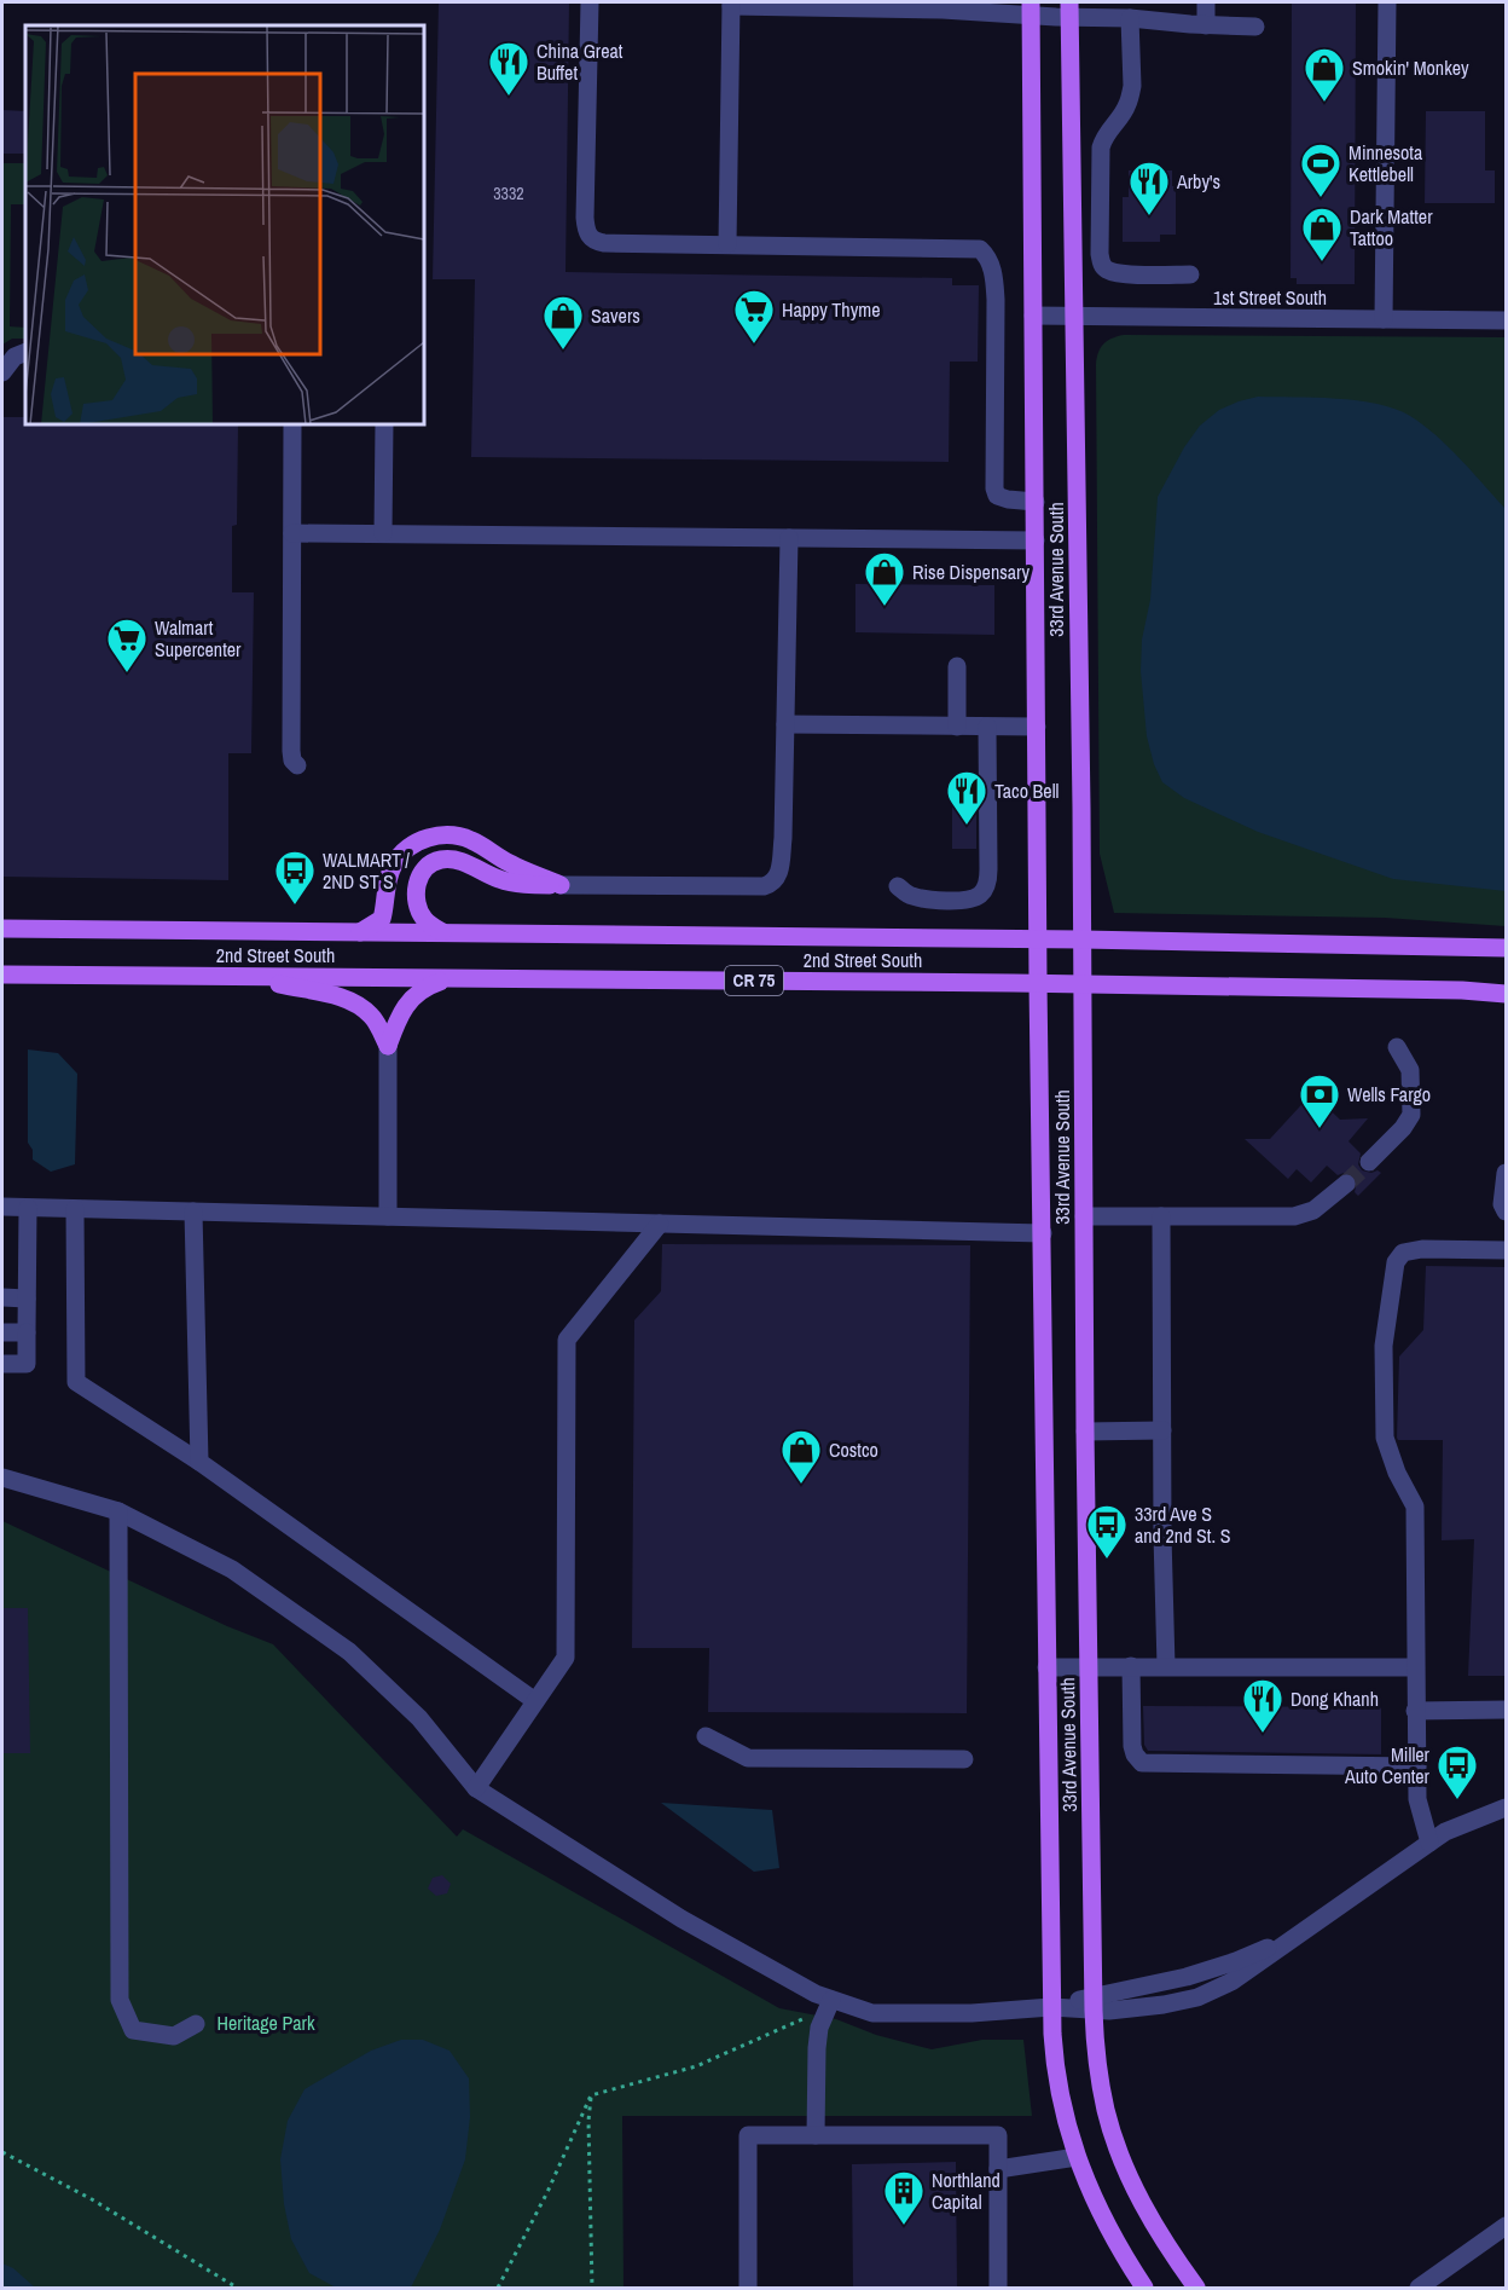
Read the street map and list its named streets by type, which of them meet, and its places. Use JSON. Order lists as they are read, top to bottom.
{
  "streets": {
    "main road": ["33rd Avenue South", "2nd Street South", "CR 75"],
    "street": ["1st Street South"]
  },
  "crossings": [
    ["1st Street South", "33rd Avenue South"],
    ["33rd Avenue South", "2nd Street South"]
  ],
  "parks": ["Heritage Park"],
  "places": {
    "restaurant": [
      "China Great Buffet",
      "Arby's",
      "Taco Bell",
      "Dong Khanh"
    ],
    "shop": [
      "Smokin' Monkey",
      "Dark Matter Tattoo",
      "Savers",
      "Rise Dispensary",
      "Costco"
    ],
    "sports": ["Minnesota Kettlebell"],
    "supermarket": ["Happy Thyme", "Walmart Supercenter"],
    "bus stop": ["WALMART / 2ND ST S", "33rd Ave S and 2nd St. S", "Miller Auto Center"],
    "bank": ["Wells Fargo"],
    "building": ["Northland Capital"]
  },
  "house_numbers": ["3332"]
}
